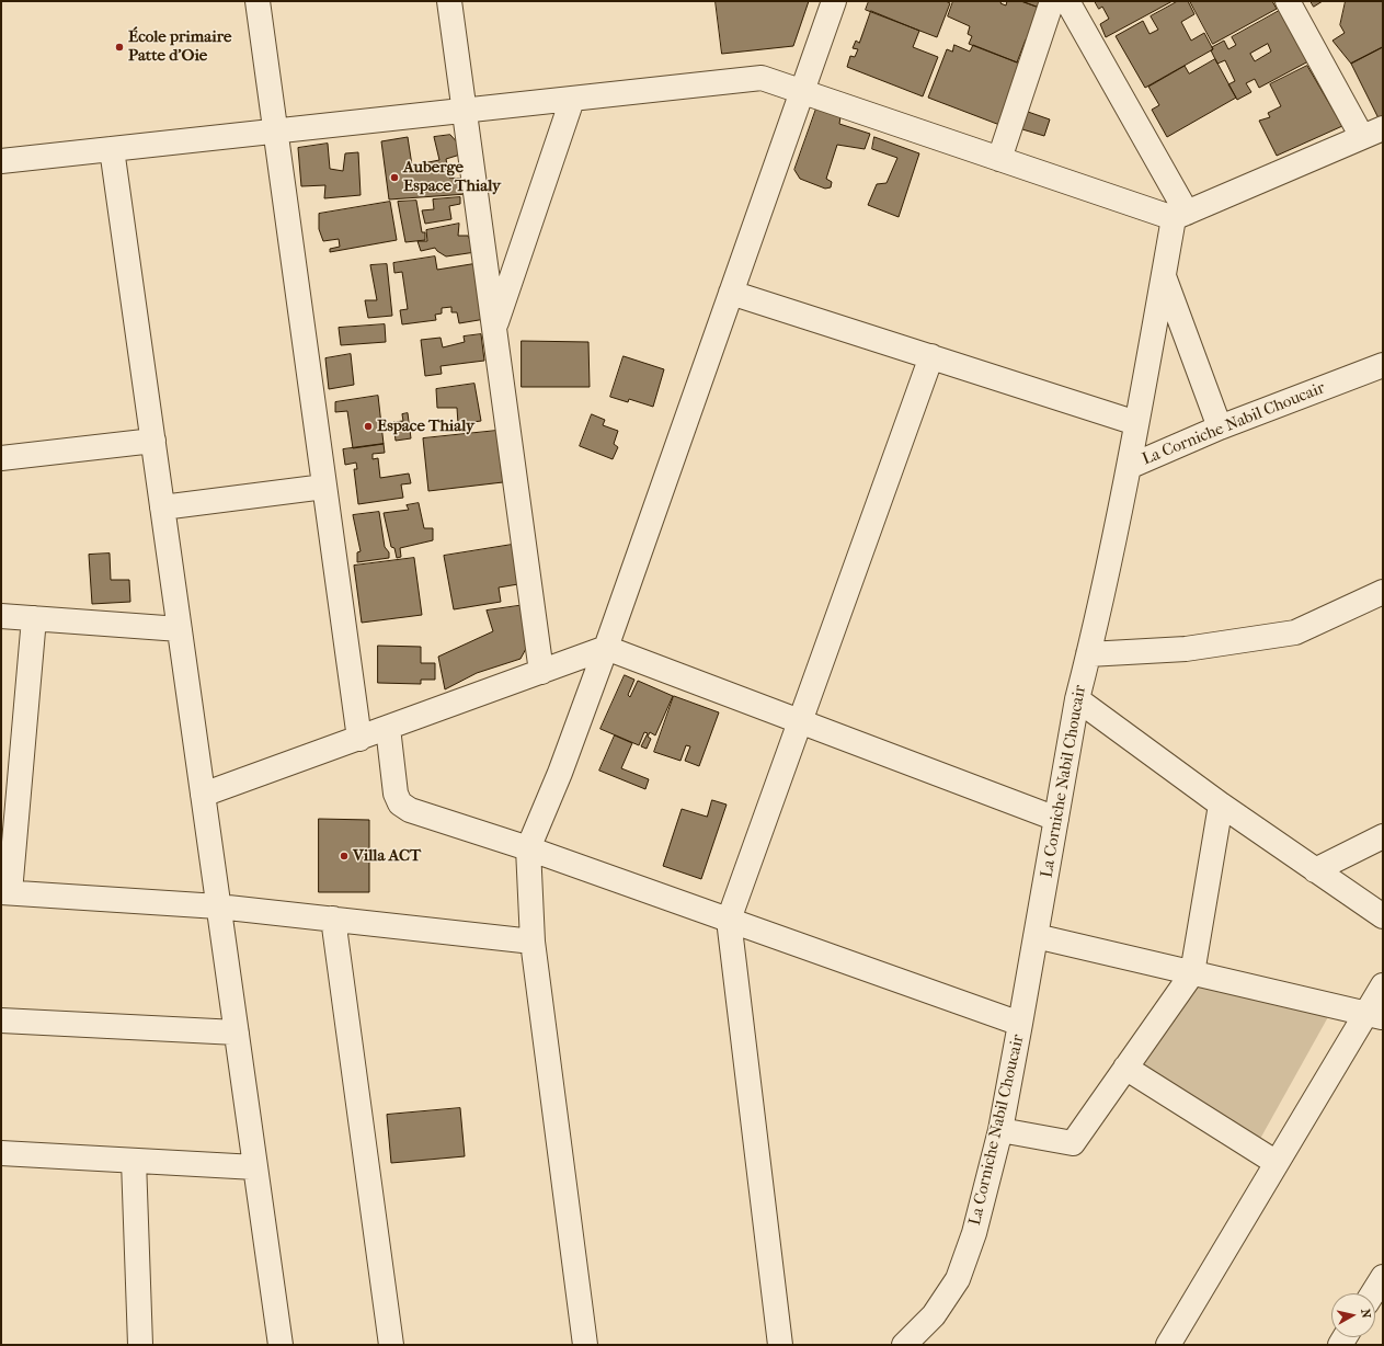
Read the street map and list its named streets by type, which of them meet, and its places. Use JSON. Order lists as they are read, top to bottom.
{
  "streets": {
    "street": ["La Corniche Nabil Choucair"]
  },
  "places": [
    "École primaire Patte d'Oie",
    "Auberge Espace Thialy",
    "Espace Thialy",
    "Villa ACT"
  ],
  "north": "right"
}
